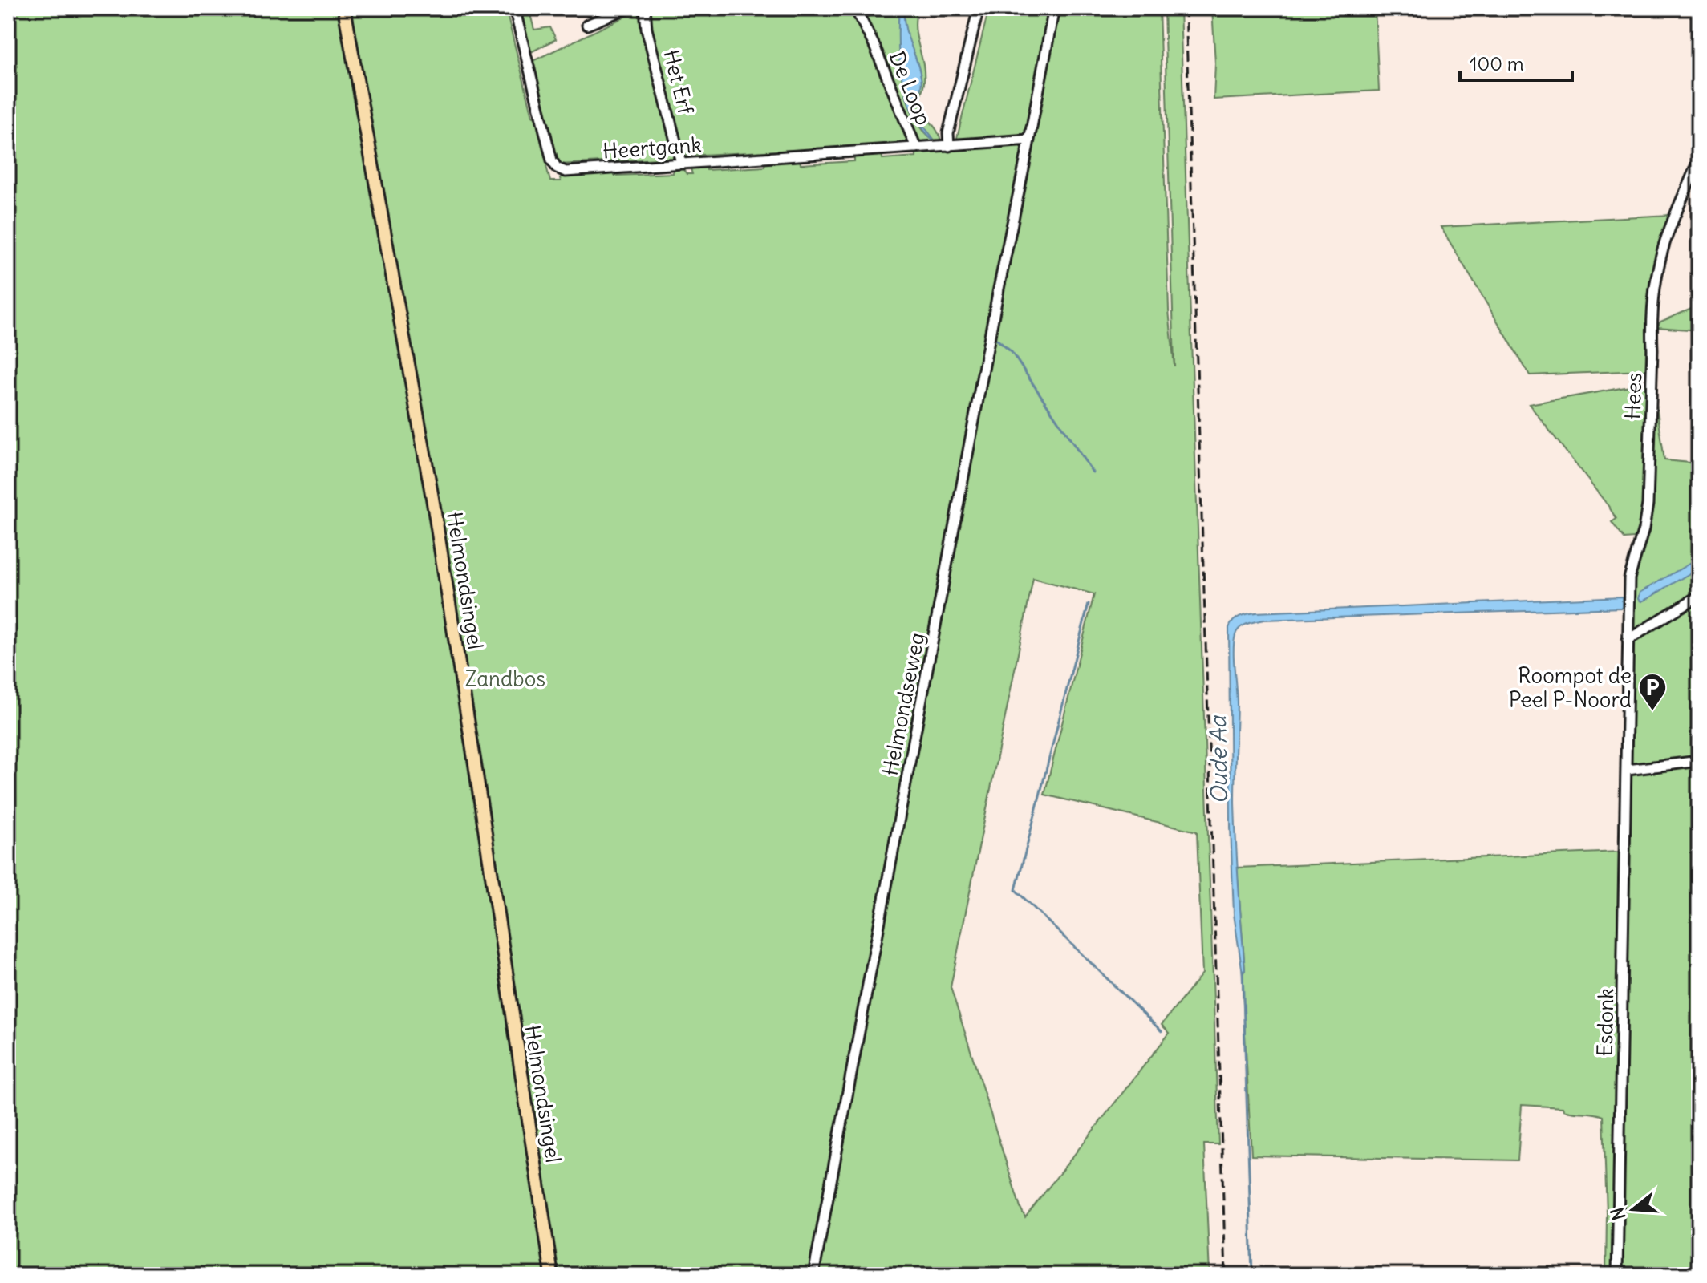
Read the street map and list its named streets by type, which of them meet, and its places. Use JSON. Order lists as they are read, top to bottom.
{
  "streets": {
    "main road": ["Helmondsingel"],
    "street": [
      "Het Erf",
      "De Loop",
      "Heertgank",
      "Hees",
      "Helmondseweg",
      "Esdonk"
    ]
  },
  "crossings": [
    ["Het Erf", "Heertgank"],
    ["De Loop", "Heertgank"],
    ["Hees", "Esdonk"]
  ],
  "water": ["Oude Aa"],
  "parks": ["Zandbos"],
  "places": {
    "parking": ["Roompot de Peel P-Noord"]
  },
  "scale_bar": "100 m",
  "north": "left"
}
